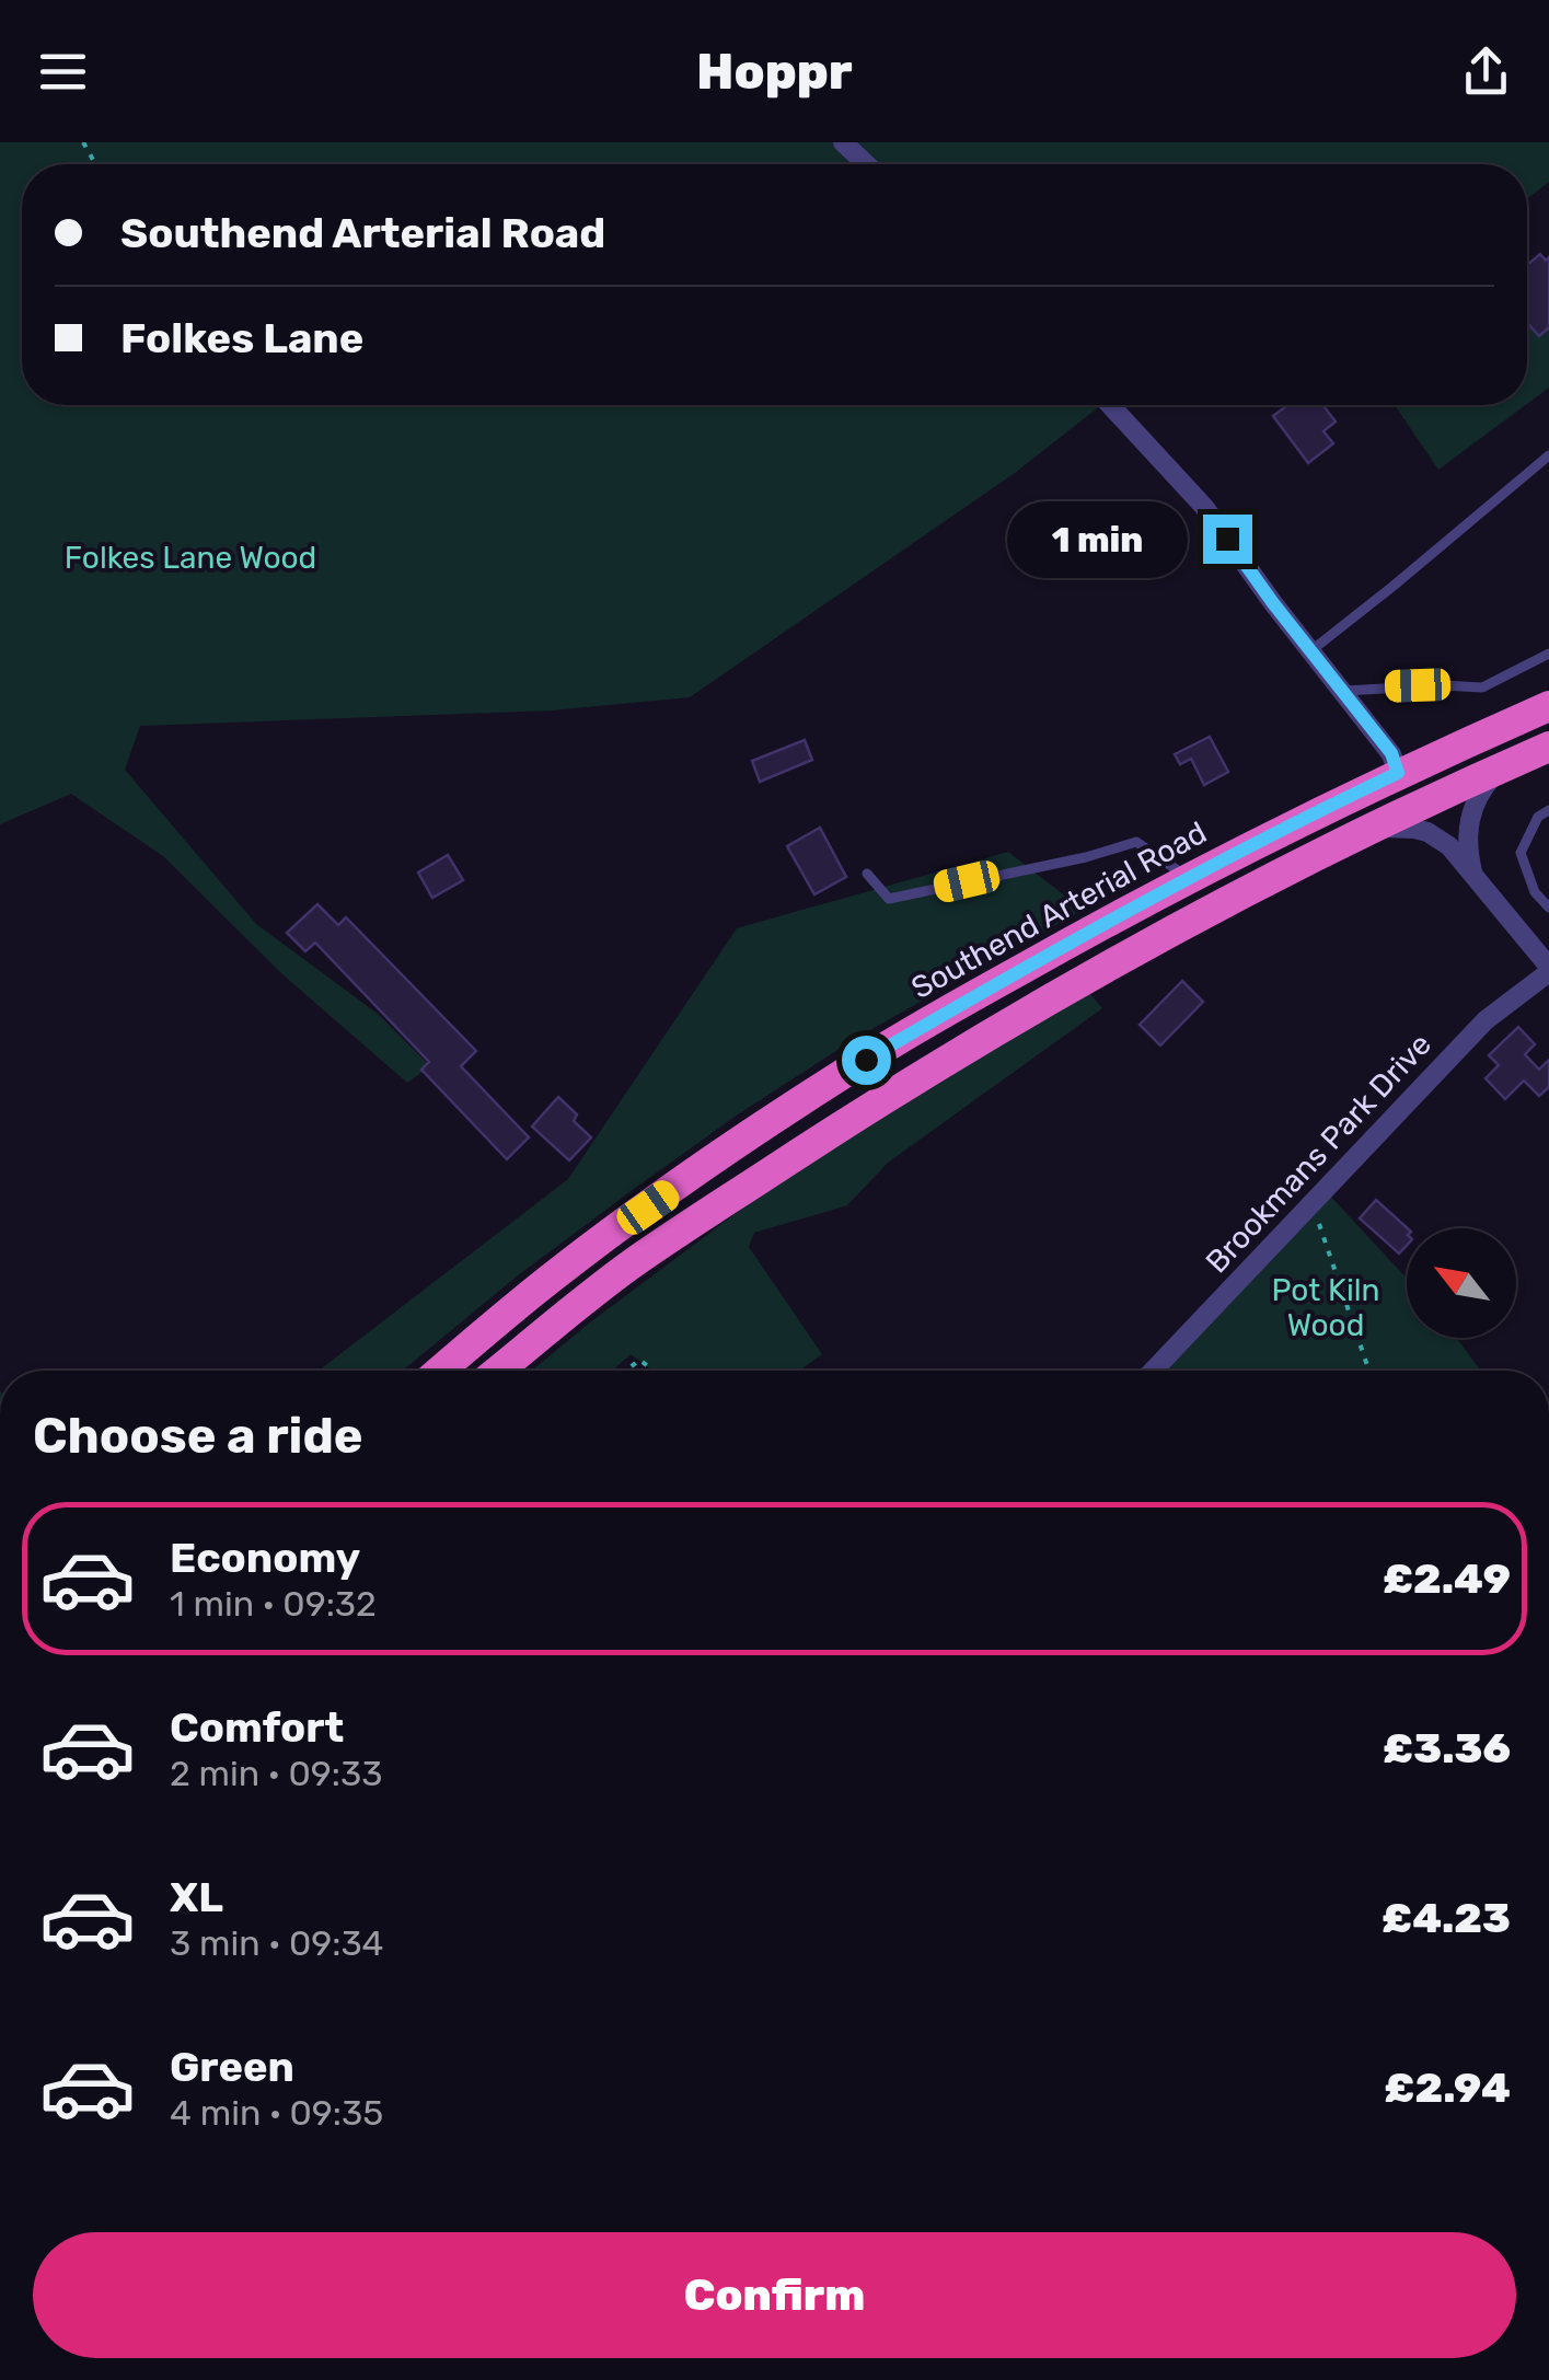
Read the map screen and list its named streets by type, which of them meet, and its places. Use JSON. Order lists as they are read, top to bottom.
{
  "streets": {
    "highway": ["Southend Arterial Road"],
    "street": ["Brookmans Park Drive"]
  },
  "parks": ["Folkes Lane Wood", "Pot Kiln Wood"],
  "north": "top left",
  "page": {
    "header": "Hoppr",
    "banner": ["Southend Arterial Road", "Folkes Lane"],
    "bubble": "1 min",
    "heading": "Choose a ride",
    "list": [
      {
        "name": "Economy",
        "note": "1 min · 09:32",
        "value": "£2.49"
      },
      {
        "name": "Comfort",
        "note": "2 min · 09:33",
        "value": "£3.36"
      },
      {
        "name": "XL",
        "note": "3 min · 09:34",
        "value": "£4.23"
      },
      {
        "name": "Green",
        "note": "4 min · 09:35",
        "value": "£2.94"
      }
    ],
    "buttons": "Confirm"
  }
}
